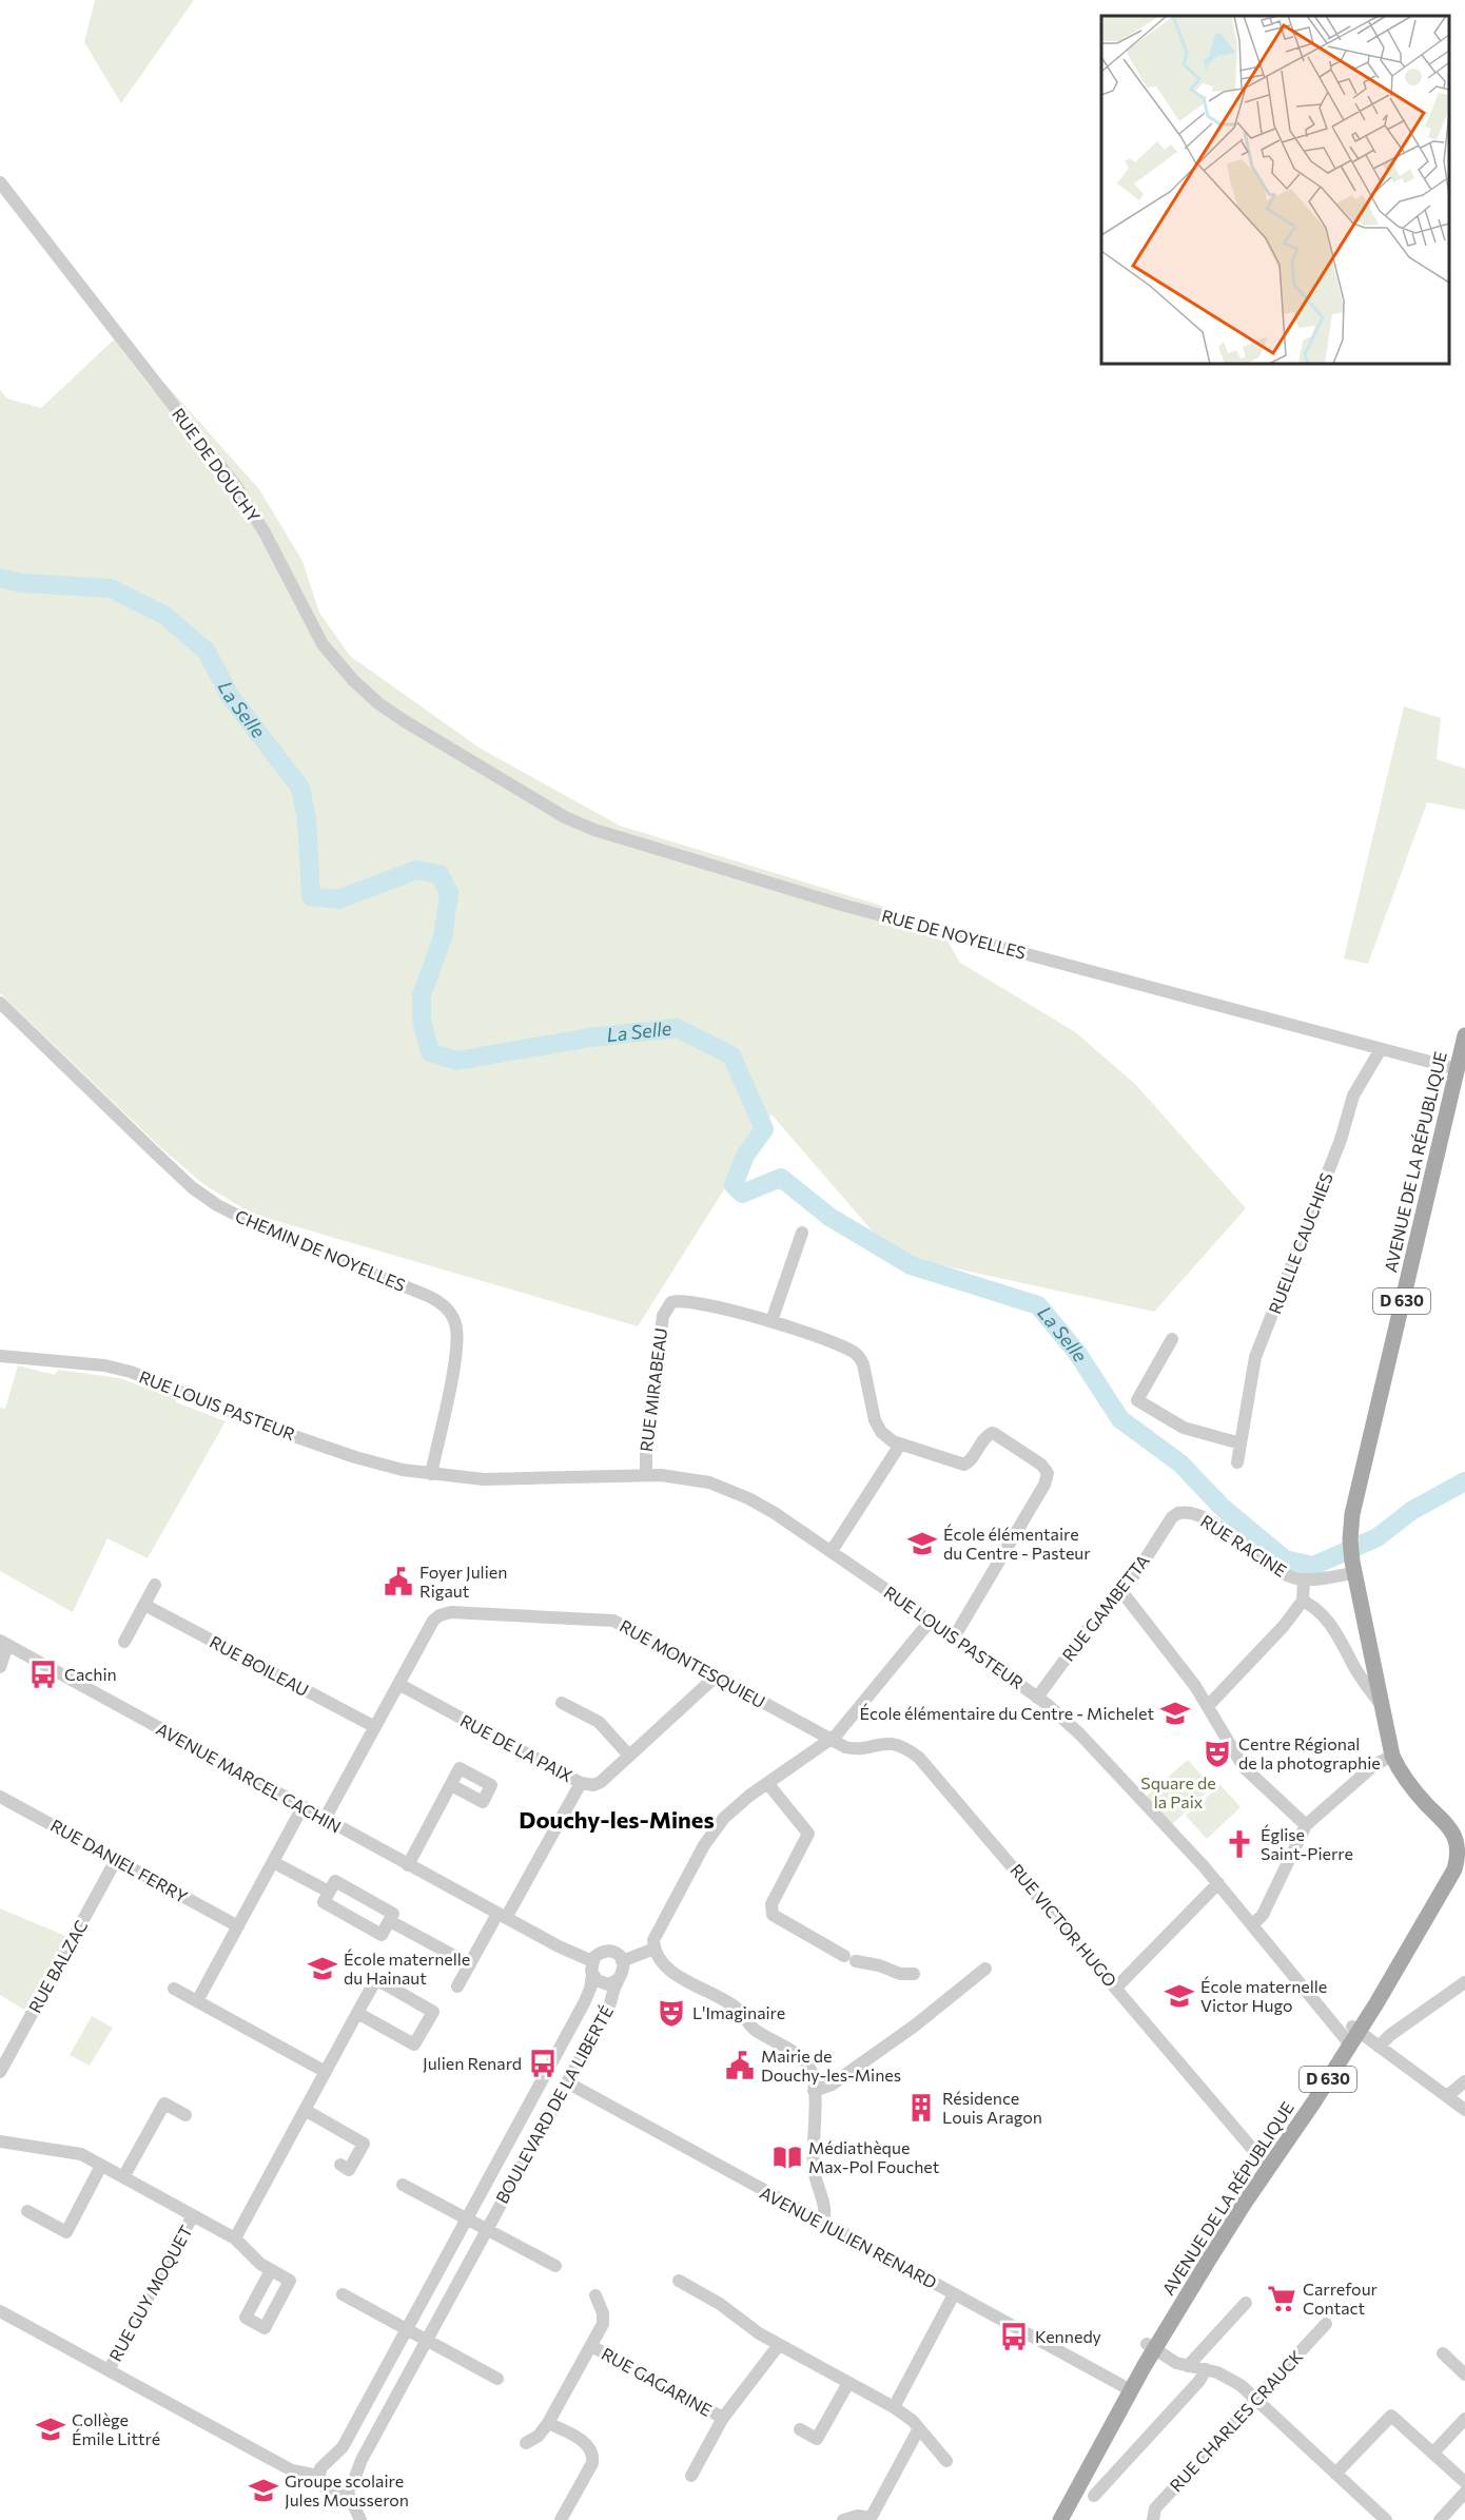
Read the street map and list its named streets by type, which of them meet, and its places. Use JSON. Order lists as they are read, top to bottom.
{
  "streets": {
    "main road": ["AVENUE DE LA RÉPUBLIQUE", "D 630"],
    "street": [
      "RUE DE DOUCHY",
      "RUE DE NOYELLES",
      "RUELLE CAUCHIES",
      "CHEMIN DE NOYELLES",
      "RUE MIRABEAU",
      "RUE LOUIS PASTEUR",
      "RUE RACINE",
      "RUE GAMBETTA",
      "RUE MONTESQUIEU",
      "RUE BOILEAU",
      "RUE DE LA PAIX",
      "AVENUE MARCEL CACHIN",
      "RUE DANIEL FERRY",
      "RUE VICTOR HUGO",
      "RUE BALZAC",
      "BOULEVARD DE LA LIBERTÉ",
      "AVENUE JULIEN RENARD",
      "RUE GUY MOQUET",
      "RUE GAGARINE",
      "RUE CHARLES CRAUCK"
    ]
  },
  "crossings": [
    ["RUE DE DOUCHY", "RUE DE NOYELLES"],
    ["RUE DE NOYELLES", "AVENUE DE LA RÉPUBLIQUE"],
    ["RUE DE NOYELLES", "RUELLE CAUCHIES"],
    ["AVENUE DE LA RÉPUBLIQUE", "RUE LOUIS PASTEUR"],
    ["AVENUE DE LA RÉPUBLIQUE", "RUE RACINE"],
    ["AVENUE DE LA RÉPUBLIQUE", "RUE VICTOR HUGO"],
    ["AVENUE DE LA RÉPUBLIQUE", "AVENUE JULIEN RENARD"],
    ["CHEMIN DE NOYELLES", "RUE LOUIS PASTEUR"],
    ["RUE MIRABEAU", "RUE LOUIS PASTEUR"],
    ["RUE LOUIS PASTEUR", "RUE GAMBETTA"],
    ["RUE RACINE", "RUE GAMBETTA"],
    ["RUE MONTESQUIEU", "RUE BOILEAU"],
    ["RUE MONTESQUIEU", "RUE DE LA PAIX"],
    ["RUE MONTESQUIEU", "AVENUE MARCEL CACHIN"],
    ["RUE MONTESQUIEU", "RUE VICTOR HUGO"],
    ["AVENUE MARCEL CACHIN", "BOULEVARD DE LA LIBERTÉ"],
    ["RUE DANIEL FERRY", "RUE BALZAC"],
    ["BOULEVARD DE LA LIBERTÉ", "AVENUE JULIEN RENARD"]
  ],
  "districts": ["Douchy-les-Mines"],
  "water": ["La Selle"],
  "parks": ["Square de la Paix"],
  "places": {
    "school or university": [
      "École élémentaire du Centre - Pasteur",
      "École élémentaire du Centre - Michelet",
      "École maternelle du Hainaut",
      "École maternelle Victor Hugo",
      "Collège Émile Littré",
      "Groupe scolaire Jules Mousseron"
    ],
    "public building": ["Foyer Julien Rigaut", "Mairie de Douchy-les-Mines"],
    "bus stop": ["Cachin", "Julien Renard", "Kennedy"],
    "theatre": ["Centre Régional de la photographie", "L'Imaginaire"],
    "church": ["Église Saint-Pierre"],
    "building": ["Résidence Louis Aragon"],
    "library": ["Médiathèque Max-Pol Fouchet"],
    "supermarket": ["Carrefour Contact"]
  }
}
